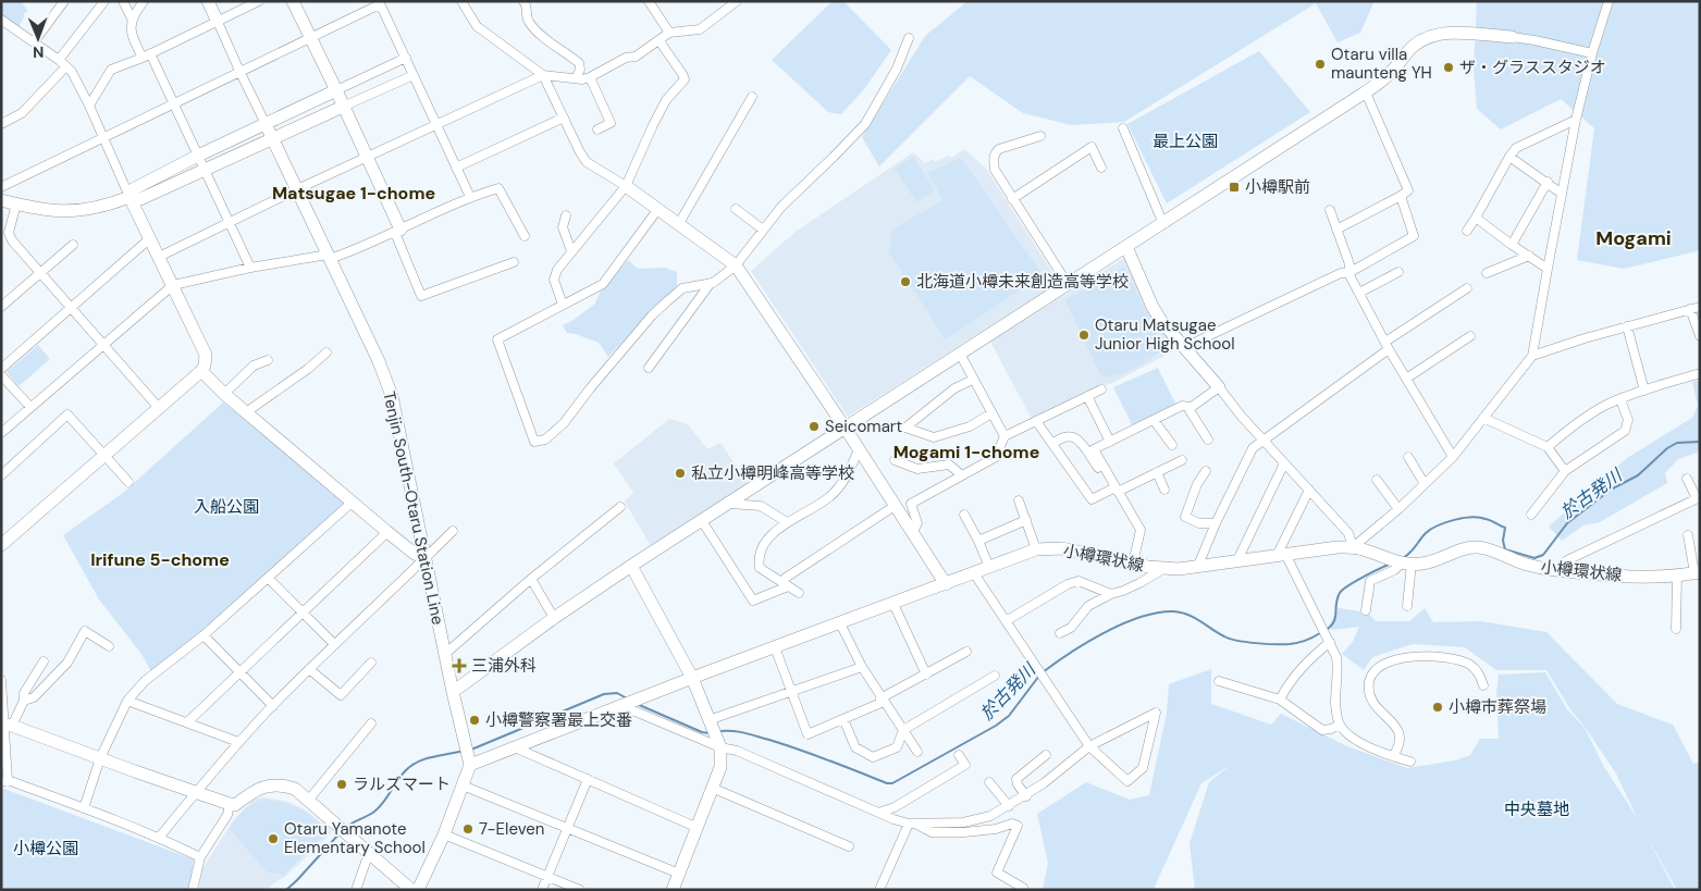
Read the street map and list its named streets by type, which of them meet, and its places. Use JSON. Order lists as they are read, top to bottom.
{
  "streets": {
    "street": ["Tenjin South-Otaru Station Line", "小樽環状線"]
  },
  "crossings": [
    ["Tenjin South-Otaru Station Line", "小樽環状線"]
  ],
  "districts": [
    "Matsugae 1-chome",
    "Mogami",
    "Mogami 1-chome",
    "Irifune 5-chome"
  ],
  "water": ["於古発川"],
  "parks": [
    "最上公園",
    "入船公園",
    "中央墓地",
    "小樽公園"
  ],
  "places": {
    "other": [
      "Otaru villa maunteng YH",
      "ザ・グラススタジオ",
      "北海道小樽未来創造高等学校",
      "Otaru Matsugae Junior High School",
      "Seicomart",
      "私立小樽明峰高等学校",
      "小樽市葬祭場",
      "小樽警察署最上交番",
      "ラルズマート",
      "7-Eleven",
      "Otaru Yamanote Elementary School"
    ],
    "transit": ["小樽駅前"],
    "health": ["三浦外科"]
  },
  "north": "bottom"
}
